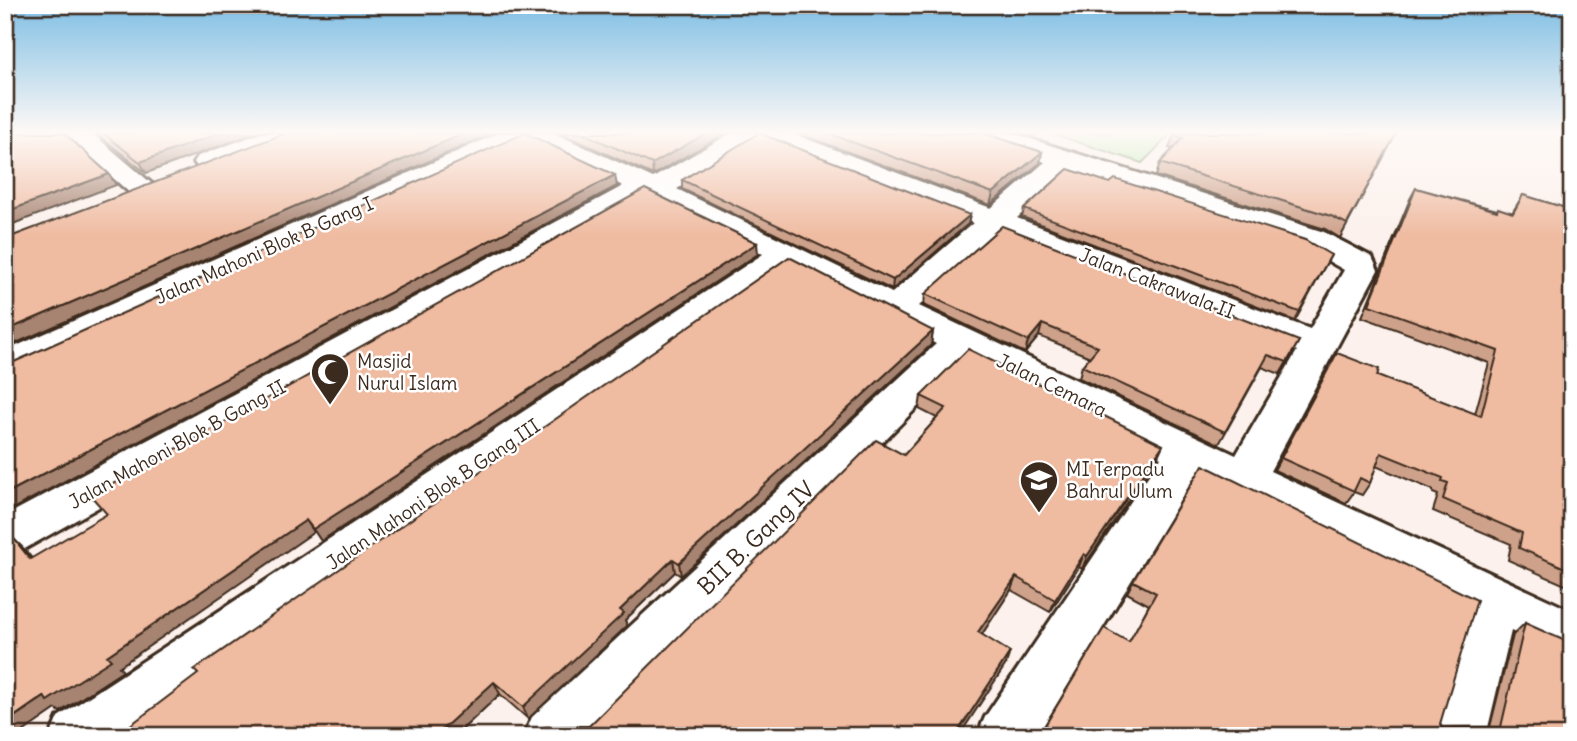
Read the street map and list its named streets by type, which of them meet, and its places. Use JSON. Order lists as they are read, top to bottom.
{
  "streets": {
    "street": [
      "Jalan Mahoni Blok B Gang I",
      "Jalan Cakrawala II",
      "Jalan Cemara",
      "Jalan Mahoni Blok B Gang II",
      "Jalan Mahoni Blok B Gang III",
      "BII B. Gang IV"
    ]
  },
  "crossings": [
    ["Jalan Cemara", "Jalan Mahoni Blok B Gang II"],
    ["Jalan Cemara", "Jalan Mahoni Blok B Gang III"],
    ["Jalan Cemara", "BII B. Gang IV"]
  ],
  "places": {
    "mosque": ["Masjid Nurul Islam"],
    "school or university": ["MI Terpadu Bahrul Ulum"]
  }
}
